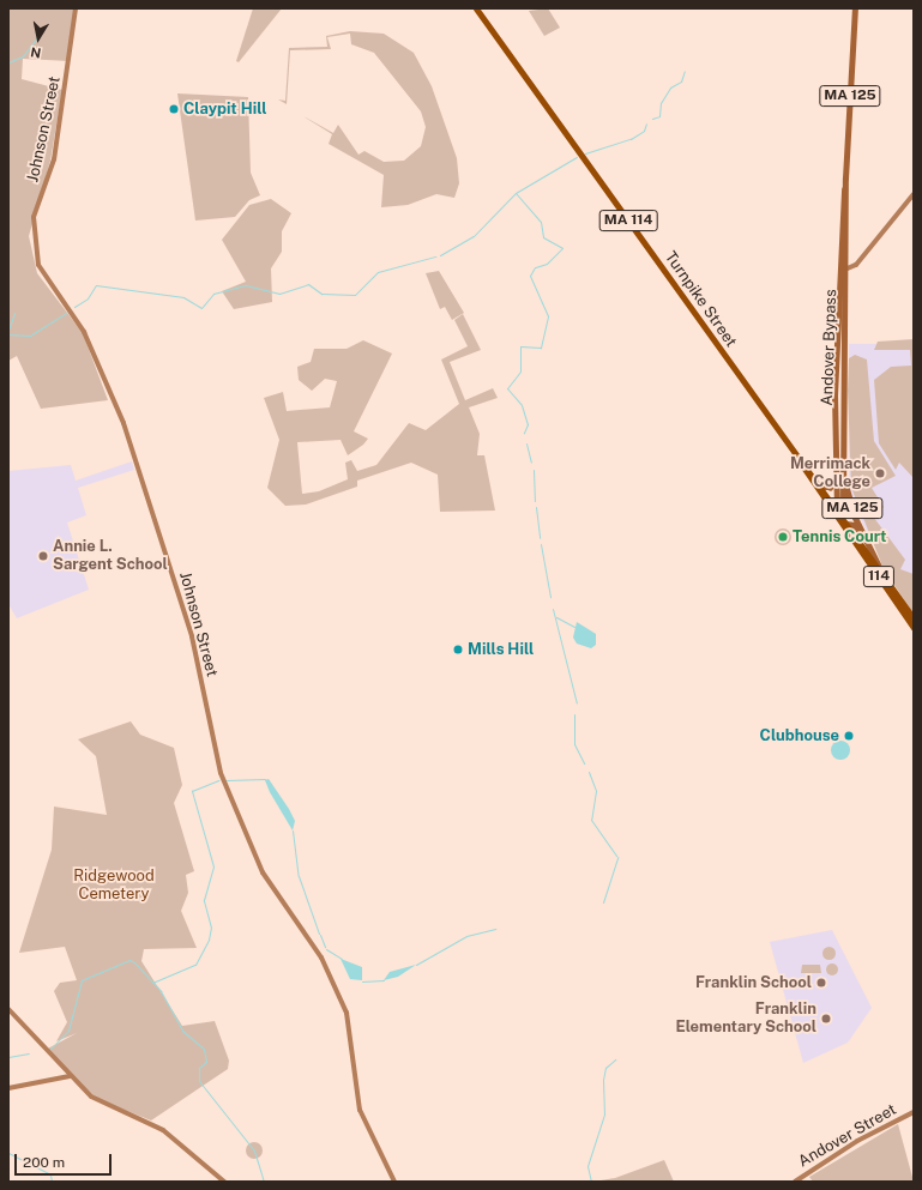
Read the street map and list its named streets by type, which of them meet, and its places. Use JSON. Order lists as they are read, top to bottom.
{
  "streets": {
    "highway": ["MA 114", "Turnpike Street", "114"],
    "main road": ["MA 125", "Andover Bypass"],
    "street": ["Johnson Street", "Andover Street"]
  },
  "crossings": [
    ["MA 125", "Turnpike Street"],
    ["MA 125", "Andover Bypass"],
    ["Turnpike Street", "Andover Bypass"]
  ],
  "parks": ["Ridgewood Cemetery"],
  "places": [
    "Claypit Hill",
    "Merrimack College",
    "Tennis Court",
    "Annie L. Sargent School",
    "Mills Hill",
    "Clubhouse",
    "Franklin School",
    "Franklin Elementary School"
  ],
  "scale_bar": "200 m",
  "north": "bottom"
}
